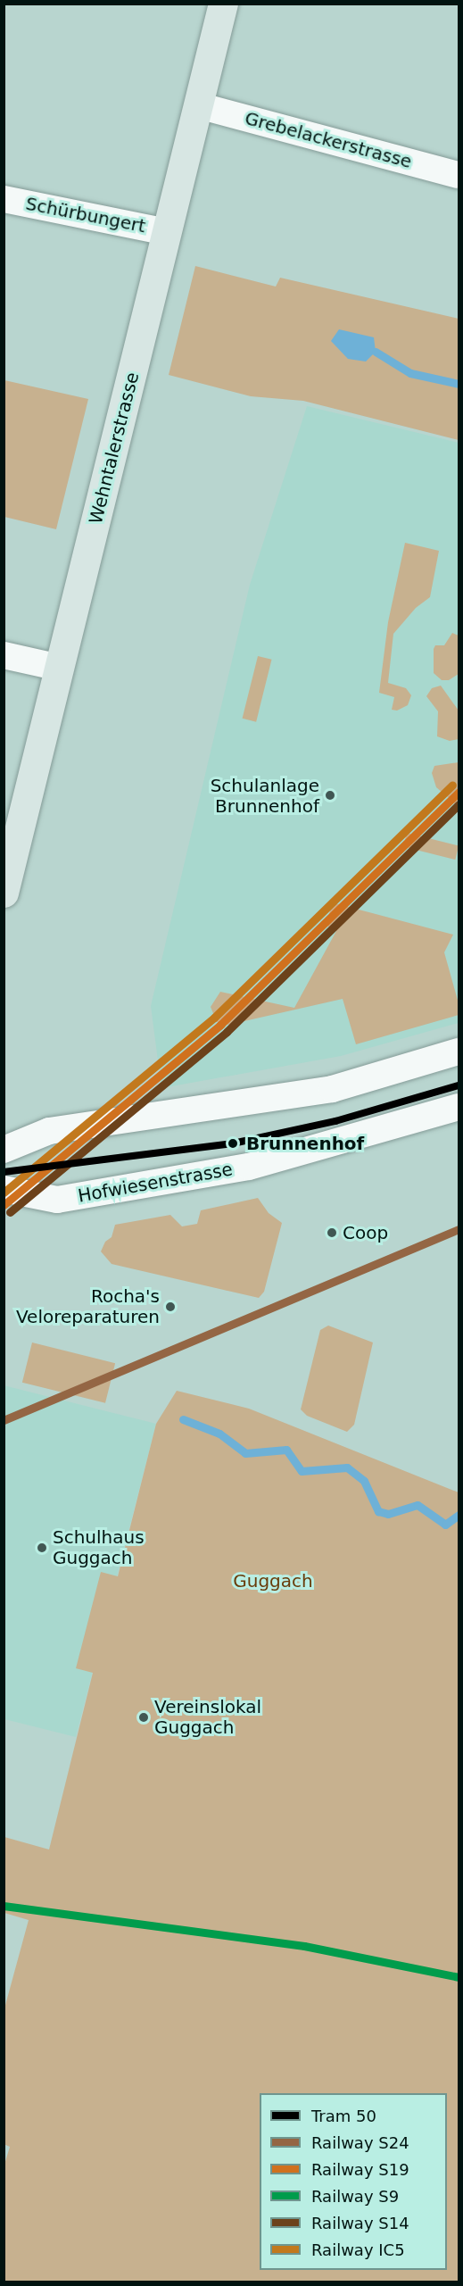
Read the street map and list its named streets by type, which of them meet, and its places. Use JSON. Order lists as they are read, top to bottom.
{
  "streets": {
    "main road": ["Wehntalerstrasse"],
    "street": ["Grebelackerstrasse", "Schürbungert", "Hofwiesenstrasse"]
  },
  "crossings": [
    ["Grebelackerstrasse", "Wehntalerstrasse"],
    ["Schürbungert", "Wehntalerstrasse"]
  ],
  "parks": ["Guggach"],
  "places": [
    "Schulanlage Brunnenhof",
    "Brunnenhof",
    "Coop",
    "Rocha's Veloreparaturen",
    "Schulhaus Guggach",
    "Vereinslokal Guggach"
  ],
  "lines": [
    "rail line IC5",
    "rail line S19",
    "rail line S14",
    "tram line 50",
    "rail line S24",
    "rail line S9"
  ],
  "legend": [
    "Tram 50",
    "Railway S24",
    "Railway S19",
    "Railway S9",
    "Railway S14",
    "Railway IC5"
  ]
}
